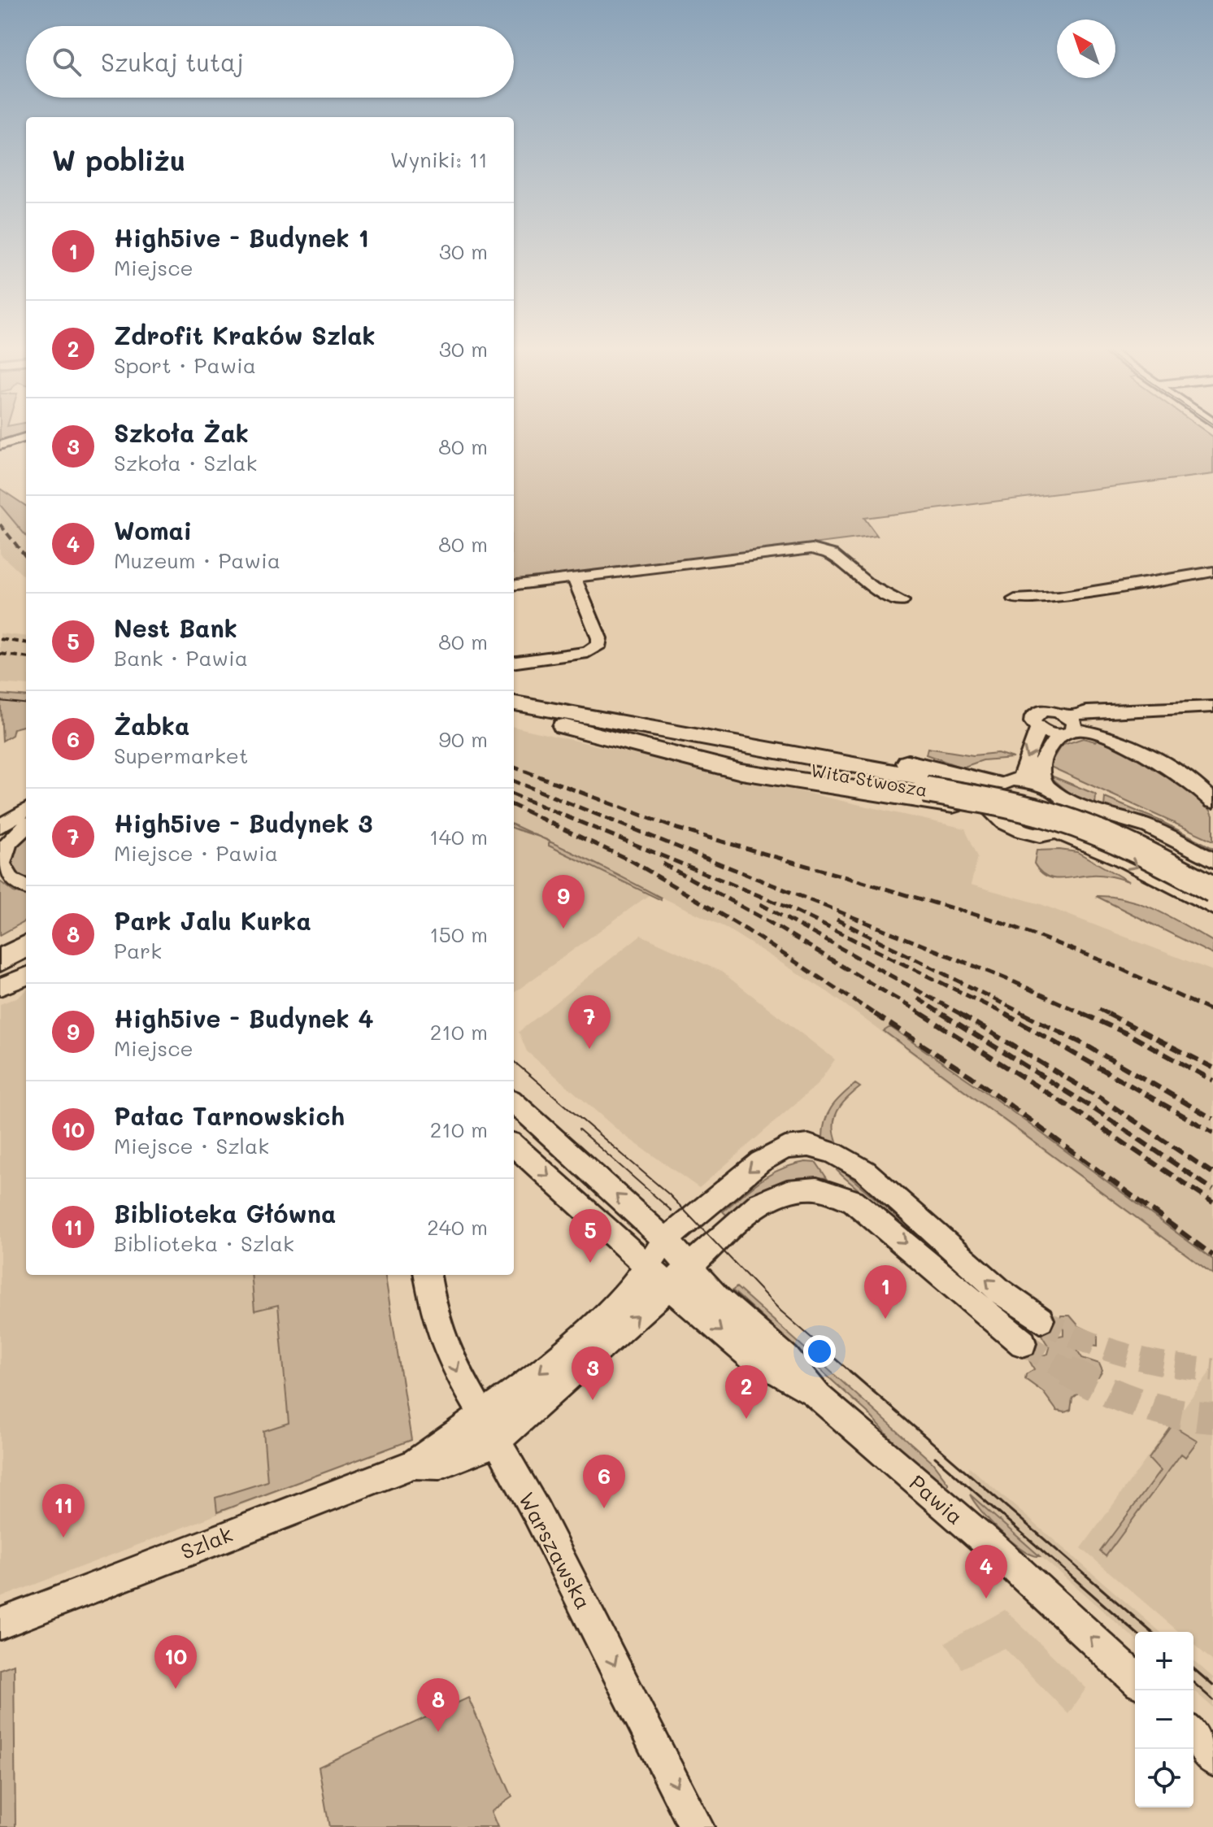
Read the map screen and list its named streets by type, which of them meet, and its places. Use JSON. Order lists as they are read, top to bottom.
{
  "streets": {
    "main road": ["Wita Stwosza"],
    "street": ["Pawia", "Szlak", "Warszawska"]
  },
  "crossings": [
    ["Pawia", "Szlak"],
    ["Szlak", "Warszawska"]
  ],
  "one_way": ["Warszawska"],
  "north": "top left",
  "page": {
    "search": "Szukaj tutaj",
    "heading": ["W pobliżu", "Wyniki: 11"],
    "list": [
      {
        "mark": "1",
        "name": "High5ive - Budynek 1",
        "note": "Miejsce",
        "value": "30 m"
      },
      {
        "mark": "2",
        "name": "Zdrofit Kraków Szlak",
        "note": "Sport · Pawia",
        "value": "30 m"
      },
      {
        "mark": "3",
        "name": "Szkoła Żak",
        "note": "Szkoła · Szlak",
        "value": "80 m"
      },
      {
        "mark": "4",
        "name": "Womai",
        "note": "Muzeum · Pawia",
        "value": "80 m"
      },
      {
        "mark": "5",
        "name": "Nest Bank",
        "note": "Bank · Pawia",
        "value": "80 m"
      },
      {
        "mark": "6",
        "name": "Żabka",
        "note": "Supermarket",
        "value": "90 m"
      },
      {
        "mark": "7",
        "name": "High5ive - Budynek 3",
        "note": "Miejsce · Pawia",
        "value": "140 m"
      },
      {
        "mark": "8",
        "name": "Park Jalu Kurka",
        "note": "Park",
        "value": "150 m"
      },
      {
        "mark": "9",
        "name": "High5ive - Budynek 4",
        "note": "Miejsce",
        "value": "210 m"
      },
      {
        "mark": "10",
        "name": "Pałac Tarnowskich",
        "note": "Miejsce · Szlak",
        "value": "210 m"
      },
      {
        "mark": "11",
        "name": "Biblioteka Główna",
        "note": "Biblioteka · Szlak",
        "value": "240 m"
      }
    ],
    "pins": [
      "9",
      "7",
      "5",
      "1",
      "3",
      "2",
      "6",
      "11",
      "4",
      "10",
      "8"
    ],
    "map_buttons": ["+", "−"]
  }
}
